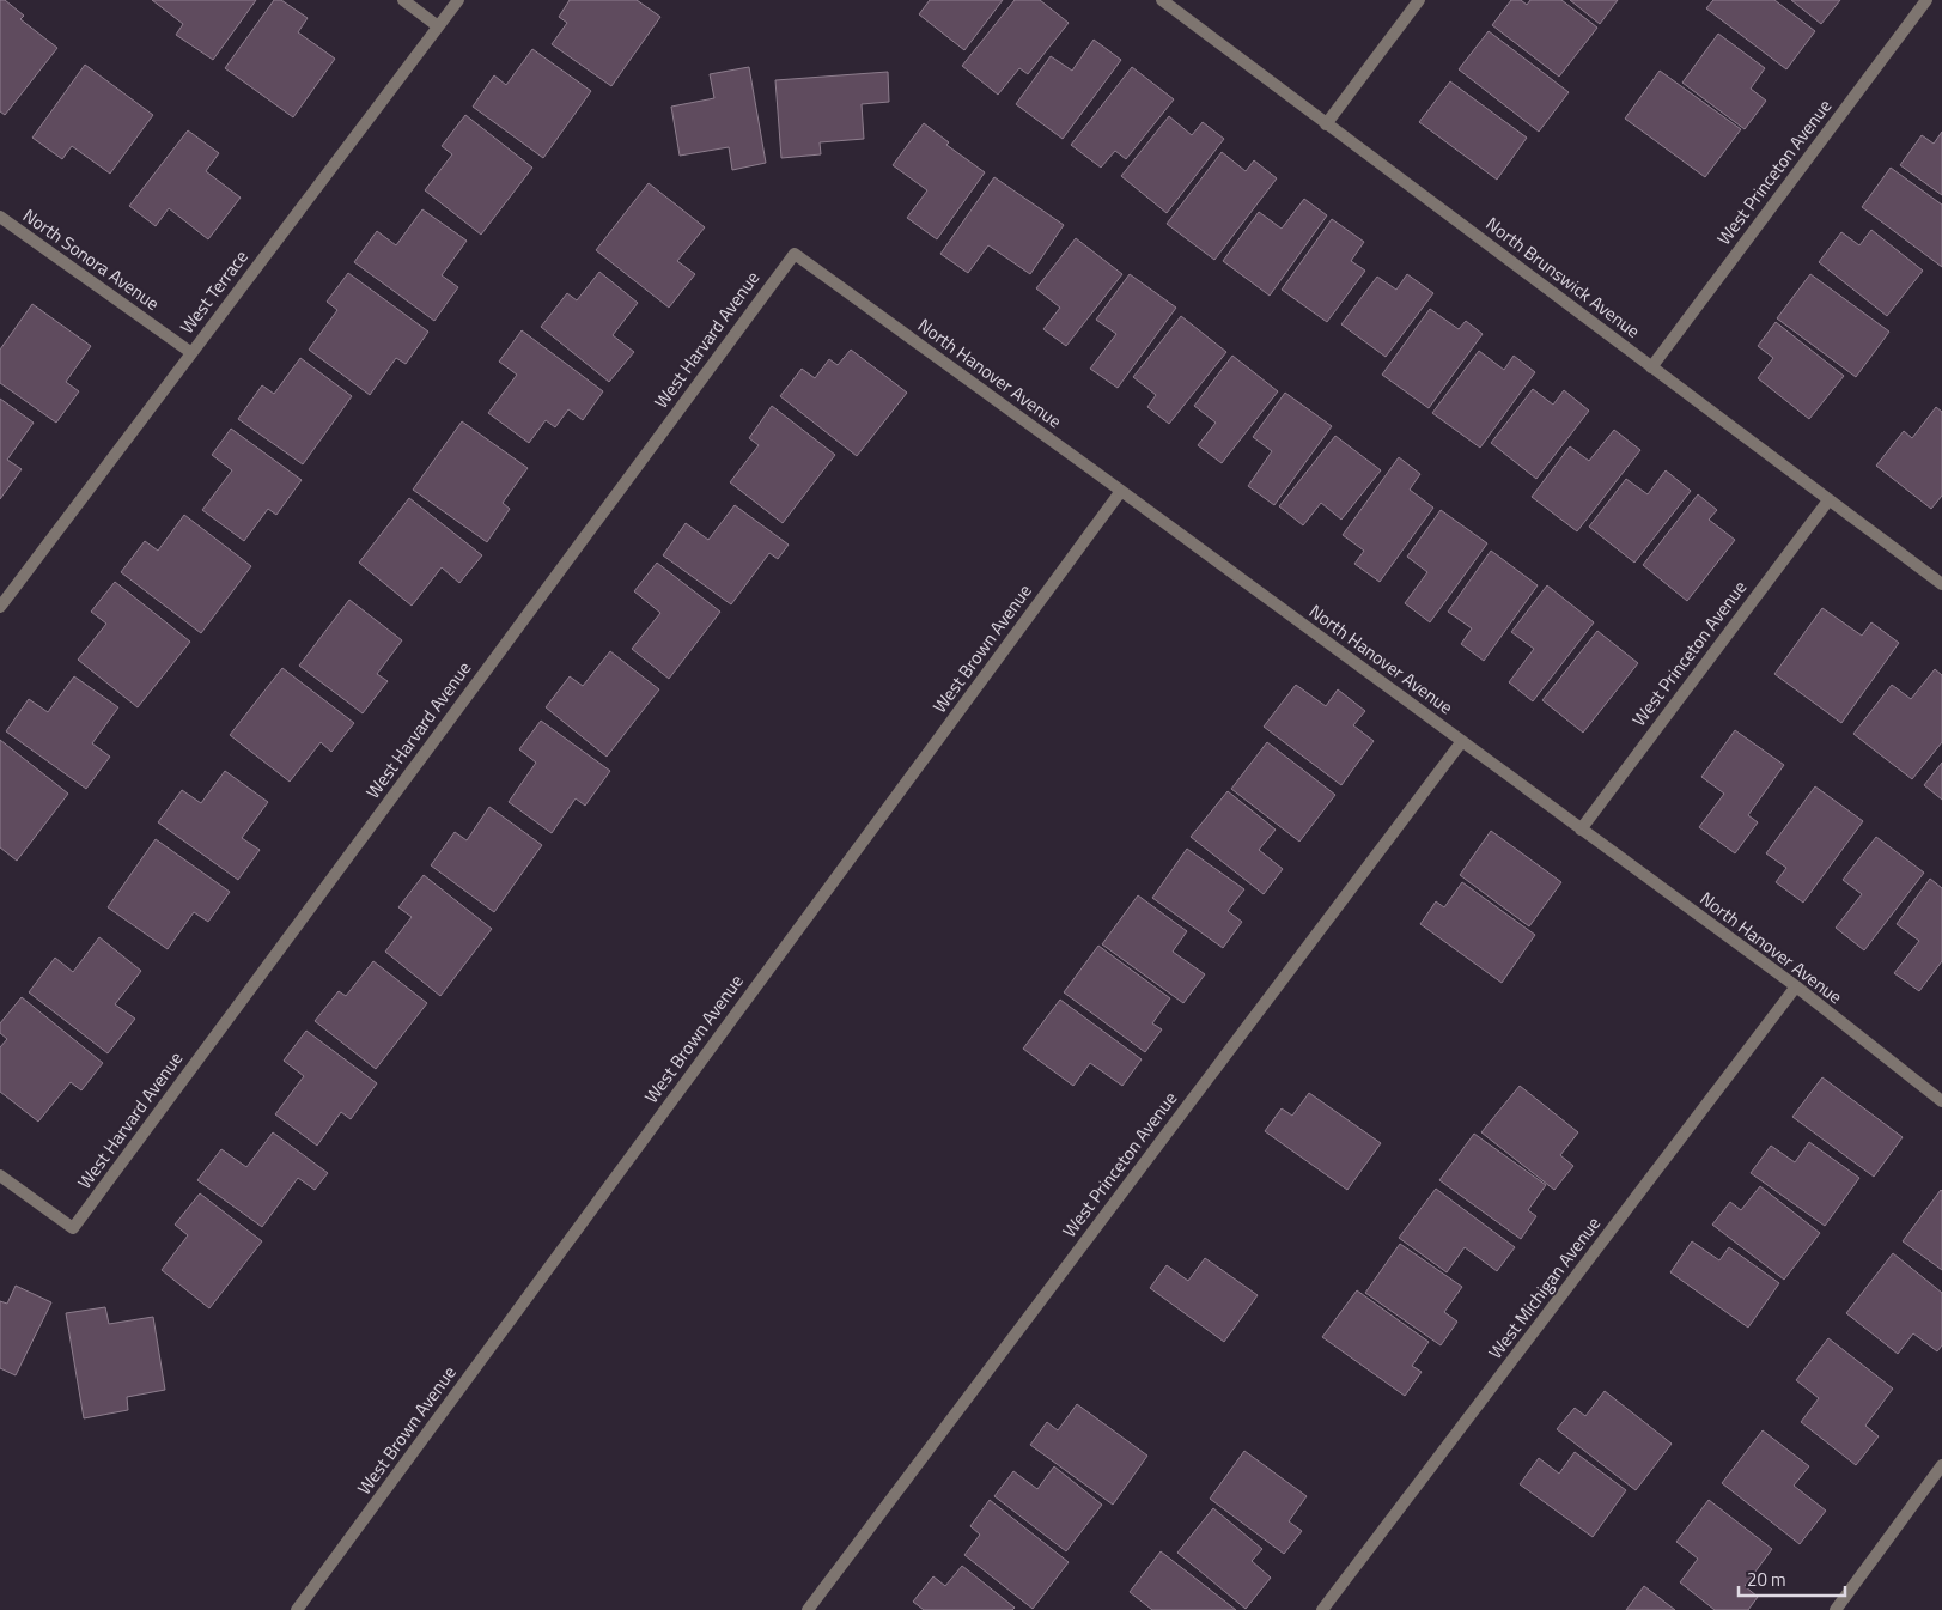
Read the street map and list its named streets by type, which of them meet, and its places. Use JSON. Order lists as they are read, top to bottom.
{
  "streets": {
    "street": [
      "West Princeton Avenue",
      "North Sonora Avenue",
      "North Brunswick Avenue",
      "West Terrace",
      "West Harvard Avenue",
      "North Hanover Avenue",
      "West Brown Avenue",
      "West Michigan Avenue"
    ]
  },
  "crossings": [
    ["West Princeton Avenue", "North Brunswick Avenue"],
    ["West Princeton Avenue", "North Hanover Avenue"],
    ["North Sonora Avenue", "West Terrace"],
    ["West Harvard Avenue", "North Hanover Avenue"],
    ["North Hanover Avenue", "West Brown Avenue"],
    ["North Hanover Avenue", "West Michigan Avenue"]
  ],
  "scale_bar": "20 m"
}
